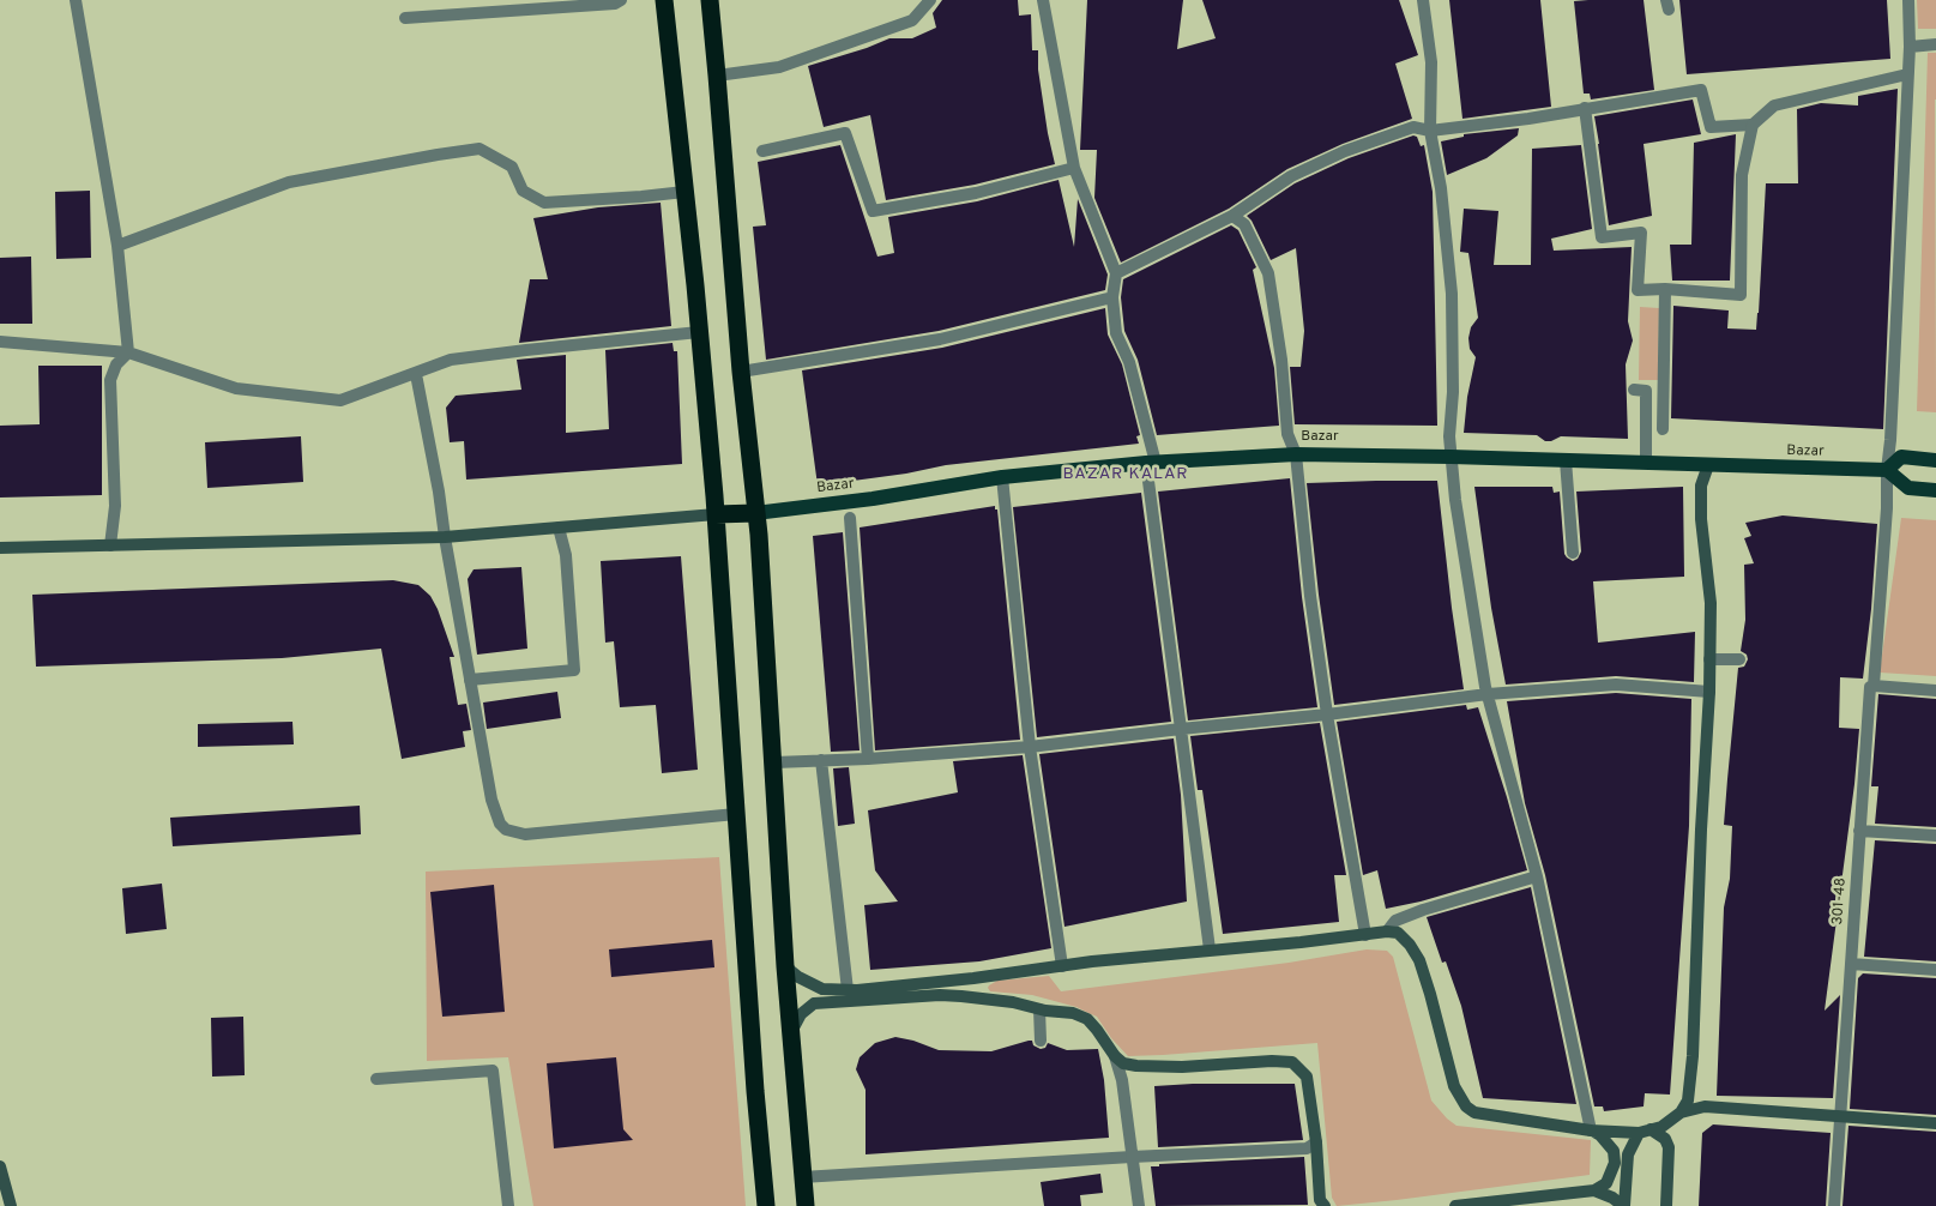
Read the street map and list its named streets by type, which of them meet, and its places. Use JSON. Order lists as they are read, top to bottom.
{
  "streets": {
    "main road": ["Bazar"],
    "street": ["301-48"]
  },
  "crossings": [
    ["Bazar", "301-48"]
  ],
  "districts": ["BAZAR KALAR"]
}
